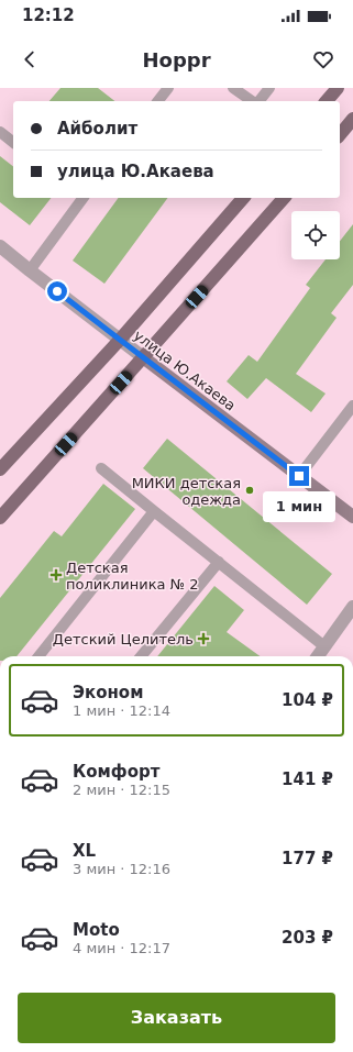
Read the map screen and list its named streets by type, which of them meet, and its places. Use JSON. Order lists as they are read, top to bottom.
{
  "streets": {
    "main road": ["улица Ю.Акаева"]
  },
  "places": {
    "other": ["МИКИ детская одежда"],
    "health": ["Детская поликлиника № 2", "Детский Целитель"]
  },
  "page": {
    "status": "12:12",
    "header": "Hoppr",
    "banner": ["Айболит", "улица Ю.Акаева"],
    "bubble": "1 мин",
    "list": [
      {
        "name": "Эконом",
        "note": "1 мин · 12:14",
        "value": "104 ₽"
      },
      {
        "name": "Комфорт",
        "note": "2 мин · 12:15",
        "value": "141 ₽"
      },
      {
        "name": "XL",
        "note": "3 мин · 12:16",
        "value": "177 ₽"
      },
      {
        "name": "Moto",
        "note": "4 мин · 12:17",
        "value": "203 ₽"
      }
    ],
    "buttons": "Заказать"
  }
}
